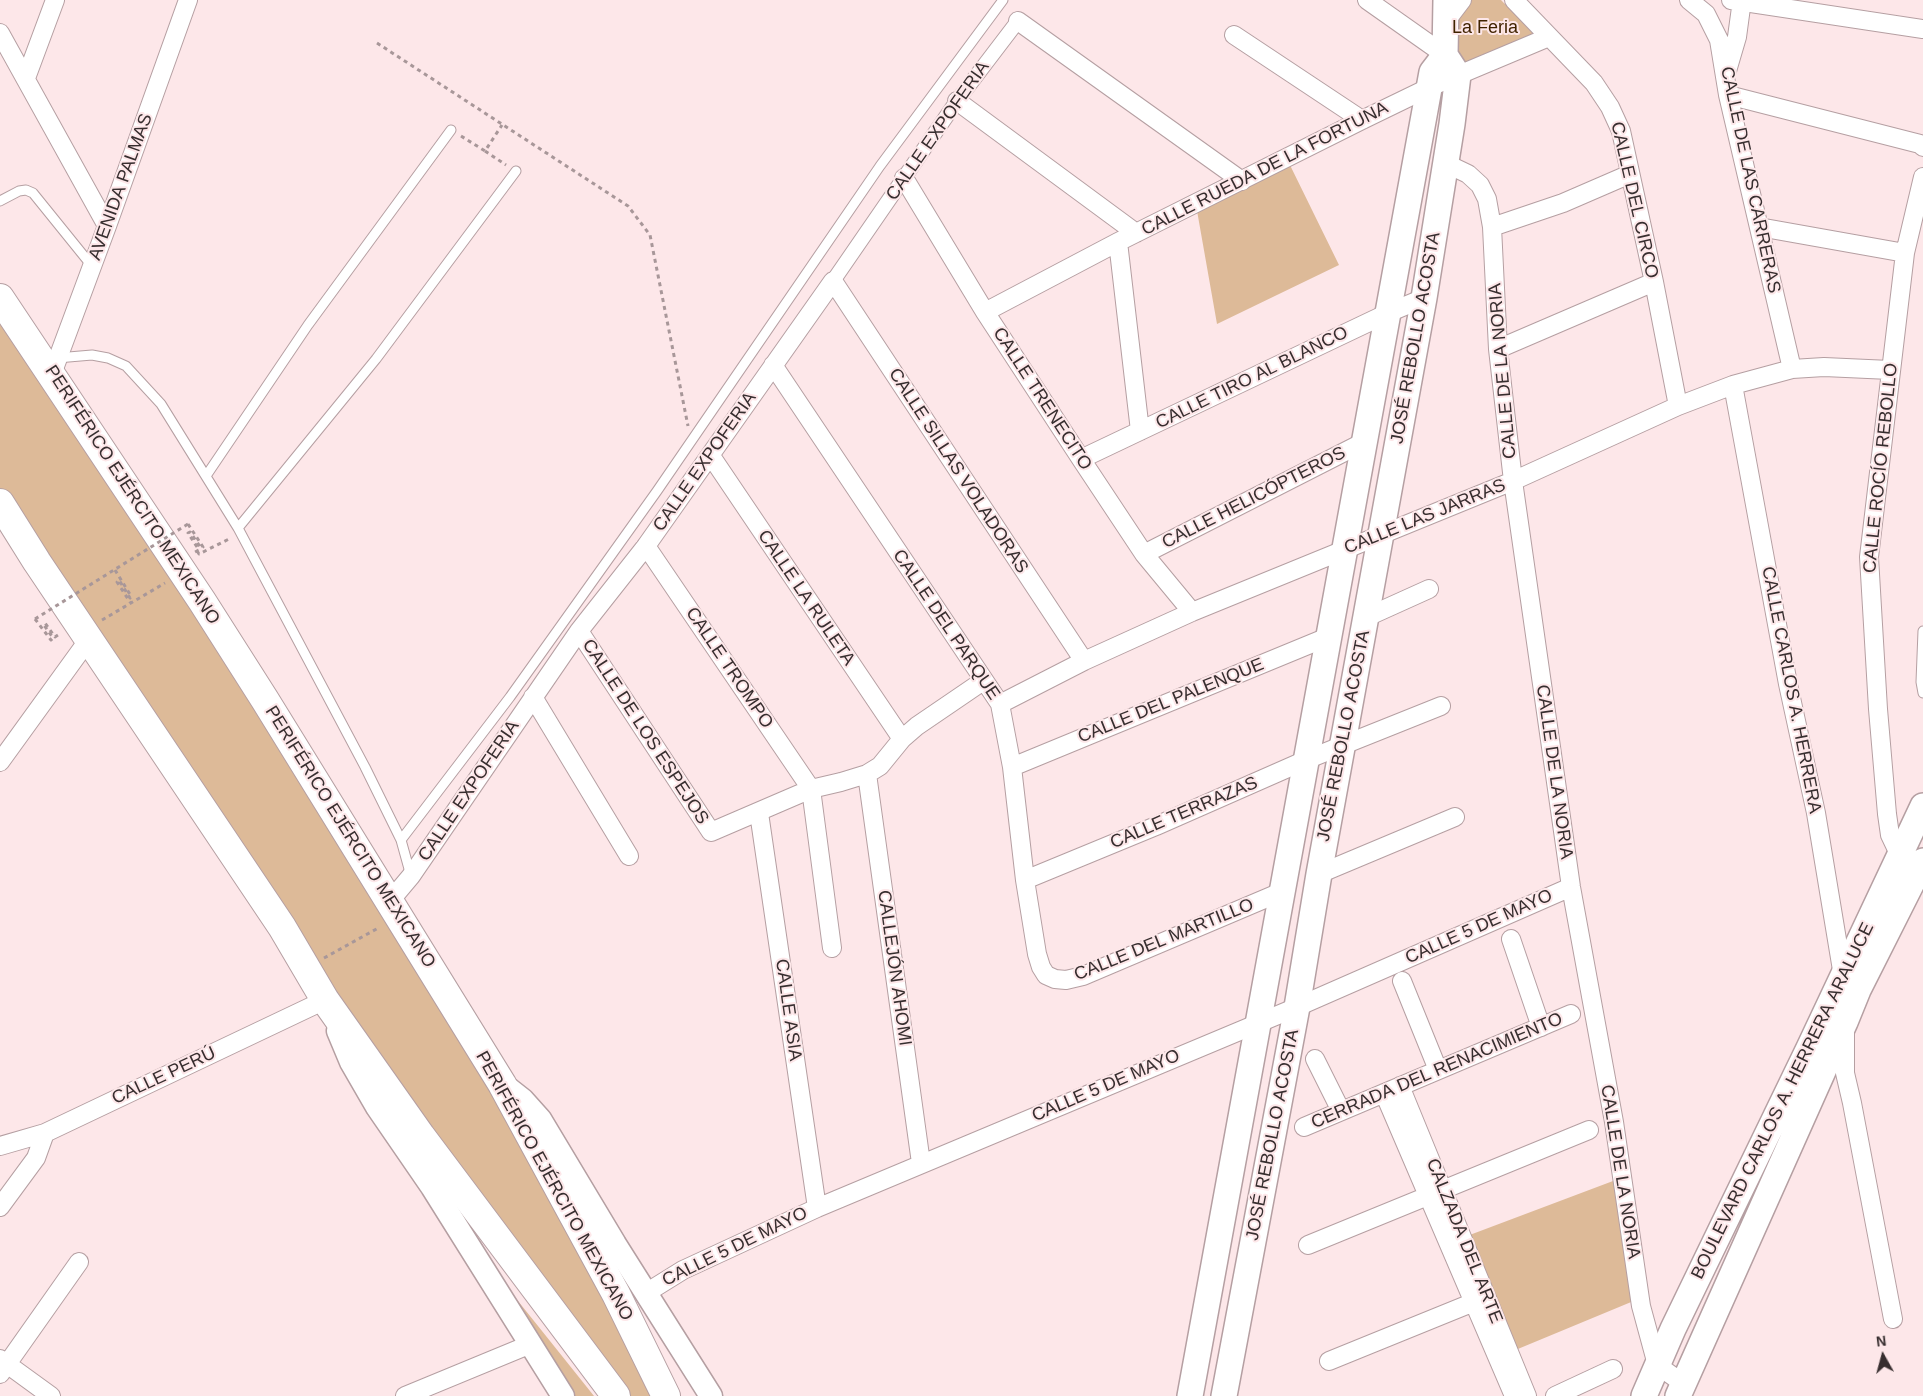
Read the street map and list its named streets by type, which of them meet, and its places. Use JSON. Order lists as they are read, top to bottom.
{
  "streets": {
    "highway": ["PERIFÉRICO EJÉRCITO MEXICANO"],
    "main road": ["JOSÉ REBOLLO ACOSTA", "BOULEVARD CARLOS A. HERRERA ARALUCE"],
    "street": [
      "CALLE EXPOFERIA",
      "CALLE RUEDA DE LA FORTUNA",
      "CALLE DE LAS CARRERAS",
      "AVENIDA PALMAS",
      "CALLE DEL CIRCO",
      "CALLE DE LA NORIA",
      "CALLE TIRO AL BLANCO",
      "CALLE TRENECITO",
      "CALLE ROCÍO REBOLLO",
      "CALLE SILLAS VOLADORAS",
      "CALLE HELICÓPTEROS",
      "CALLE LAS JARRAS",
      "CALLE LA RULETA",
      "CALLE DEL PARQUE",
      "CALLE TROMPO",
      "CALLE CARLOS A. HERRERA",
      "CALLE DEL PALENQUE",
      "CALLE DE LOS ESPEJOS",
      "CALLE TERRAZAS",
      "CALLE 5 DE MAYO",
      "CALLE DEL MARTILLO",
      "CALLEJÓN AHOMI",
      "CALLE ASIA",
      "CERRADA DEL RENACIMIENTO",
      "CALLE PERÚ",
      "CALZADA DEL ARTE"
    ]
  },
  "crossings": [
    ["CALLE EXPOFERIA", "CALLE TRENECITO"],
    ["CALLE EXPOFERIA", "CALLE SILLAS VOLADORAS"],
    ["CALLE EXPOFERIA", "PERIFÉRICO EJÉRCITO MEXICANO"],
    ["CALLE EXPOFERIA", "CALLE LA RULETA"],
    ["CALLE EXPOFERIA", "CALLE DEL PARQUE"],
    ["CALLE EXPOFERIA", "CALLE TROMPO"],
    ["CALLE EXPOFERIA", "CALLE DE LOS ESPEJOS"],
    ["CALLE RUEDA DE LA FORTUNA", "JOSÉ REBOLLO ACOSTA"],
    ["CALLE RUEDA DE LA FORTUNA", "CALLE TRENECITO"],
    ["CALLE DE LAS CARRERAS", "CALLE LAS JARRAS"],
    ["AVENIDA PALMAS", "PERIFÉRICO EJÉRCITO MEXICANO"],
    ["CALLE DEL CIRCO", "CALLE LAS JARRAS"],
    ["JOSÉ REBOLLO ACOSTA", "CALLE DE LA NORIA"],
    ["JOSÉ REBOLLO ACOSTA", "CALLE TIRO AL BLANCO"],
    ["JOSÉ REBOLLO ACOSTA", "CALLE HELICÓPTEROS"],
    ["JOSÉ REBOLLO ACOSTA", "CALLE LAS JARRAS"],
    ["JOSÉ REBOLLO ACOSTA", "CALLE DEL PALENQUE"],
    ["JOSÉ REBOLLO ACOSTA", "CALLE TERRAZAS"],
    ["JOSÉ REBOLLO ACOSTA", "CALLE 5 DE MAYO"],
    ["JOSÉ REBOLLO ACOSTA", "CALLE DEL MARTILLO"],
    ["CALLE DE LA NORIA", "CALLE LAS JARRAS"],
    ["CALLE DE LA NORIA", "CALLE 5 DE MAYO"],
    ["CALLE DE LA NORIA", "BOULEVARD CARLOS A. HERRERA ARALUCE"],
    ["CALLE TIRO AL BLANCO", "CALLE TRENECITO"],
    ["CALLE TRENECITO", "CALLE HELICÓPTEROS"],
    ["CALLE TRENECITO", "CALLE LAS JARRAS"],
    ["CALLE ROCÍO REBOLLO", "CALLE LAS JARRAS"],
    ["CALLE ROCÍO REBOLLO", "BOULEVARD CARLOS A. HERRERA ARALUCE"],
    ["CALLE SILLAS VOLADORAS", "CALLE LAS JARRAS"],
    ["CALLE LAS JARRAS", "CALLE DEL PARQUE"],
    ["CALLE LAS JARRAS", "CALLE CARLOS A. HERRERA"],
    ["CALLE DEL PARQUE", "CALLE DEL PALENQUE"],
    ["CALLE DEL PARQUE", "CALLE TERRAZAS"],
    ["CALLE DEL PARQUE", "CALLE DEL MARTILLO"],
    ["CALLE CARLOS A. HERRERA", "BOULEVARD CARLOS A. HERRERA ARALUCE"],
    ["CALLE DE LOS ESPEJOS", "CALLE ASIA"],
    ["CALLE 5 DE MAYO", "CALLEJÓN AHOMI"],
    ["CALLE 5 DE MAYO", "CALLE ASIA"],
    ["CERRADA DEL RENACIMIENTO", "CALZADA DEL ARTE"]
  ],
  "parks": ["La Feria"],
  "north": "top"
}
